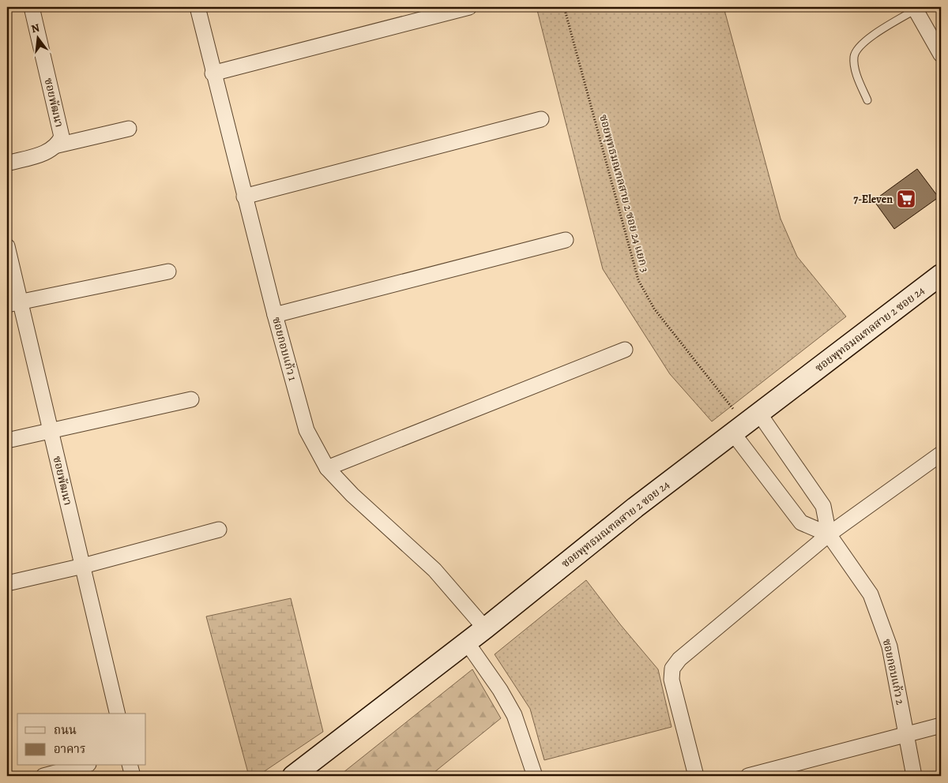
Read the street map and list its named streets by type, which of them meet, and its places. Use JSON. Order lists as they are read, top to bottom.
{
  "streets": {
    "street": [
      "ซอยพัฒนา",
      "ซอยพุทธมณฑลสาย 2 ซอย 24",
      "ซอยกอบแก้ว 1",
      "ซอยกอบแก้ว 2"
    ],
    "path": ["ซอยพุทธมณฑลสาย 2 ซอย 24 แยก 3"]
  },
  "crossings": [
    ["ซอยพุทธมณฑลสาย 2 ซอย 24 แยก 3", "ซอยพุทธมณฑลสาย 2 ซอย 24"],
    ["ซอยพุทธมณฑลสาย 2 ซอย 24 แยก 3", "ซอยกอบแก้ว 2"],
    ["ซอยพุทธมณฑลสาย 2 ซอย 24", "ซอยกอบแก้ว 1"],
    ["ซอยพุทธมณฑลสาย 2 ซอย 24", "ซอยกอบแก้ว 2"]
  ],
  "places": {
    "supermarket": ["7-Eleven"]
  },
  "legend": ["ถนน", "อาคาร"],
  "north": "top"
}
